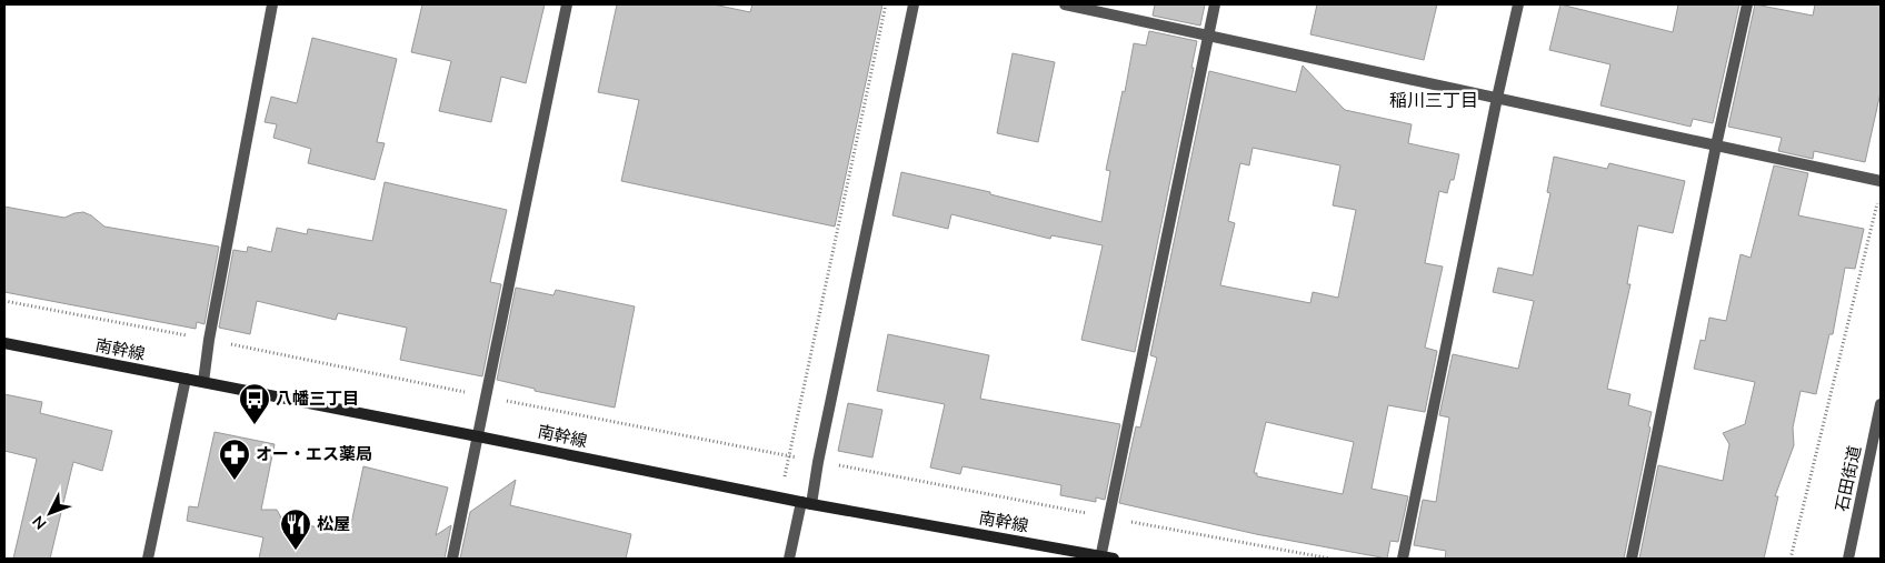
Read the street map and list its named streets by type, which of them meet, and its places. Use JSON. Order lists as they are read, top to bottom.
{
  "streets": {
    "main road": ["南幹線"],
    "street": ["石田街道"]
  },
  "districts": ["稲川三丁目"],
  "places": {
    "bus stop": ["八幡三丁目"],
    "pharmacy": ["オー・エス薬局"],
    "restaurant": ["松屋"]
  },
  "north": "bottom left"
}
